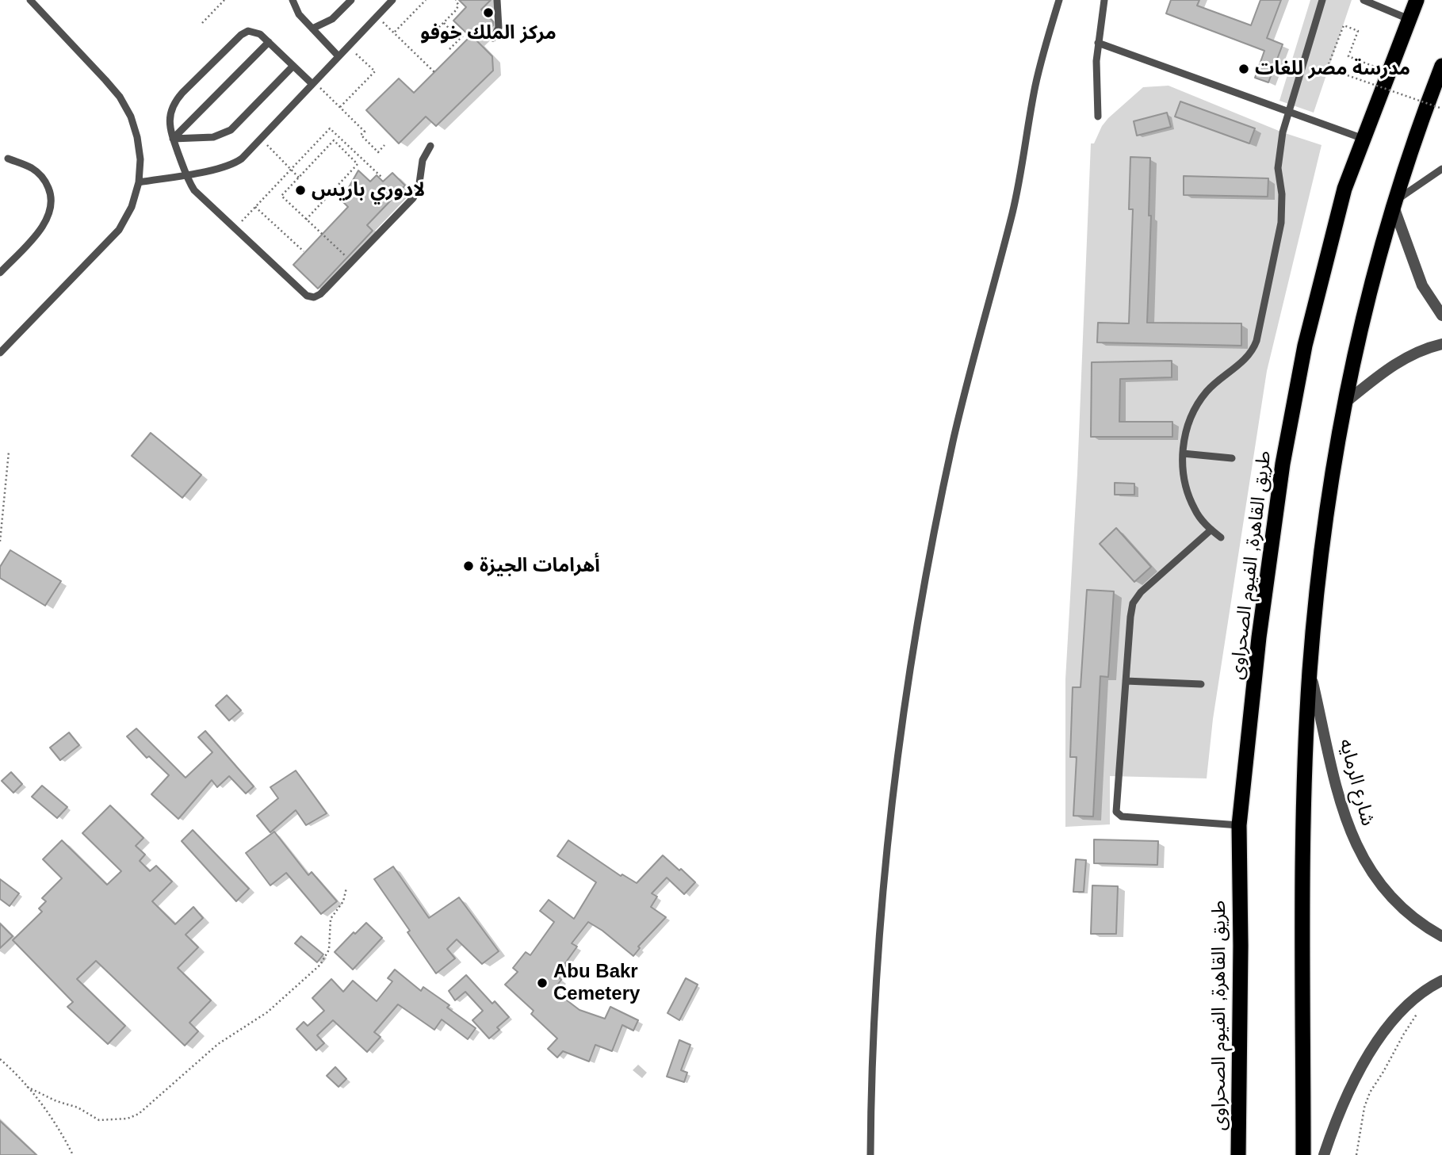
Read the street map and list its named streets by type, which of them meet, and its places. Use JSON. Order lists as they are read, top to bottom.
{
  "streets": {
    "highway": ["طريق القاهرة, الفيوم الصحراوى"],
    "street": ["شارع الرمايه"]
  },
  "places": [
    "مركز الملك خوفو",
    "مدرسة مصر للغات",
    "لادوري باريس",
    "أهرامات الجيزة",
    "Abu Bakr Cemetery"
  ]
}
